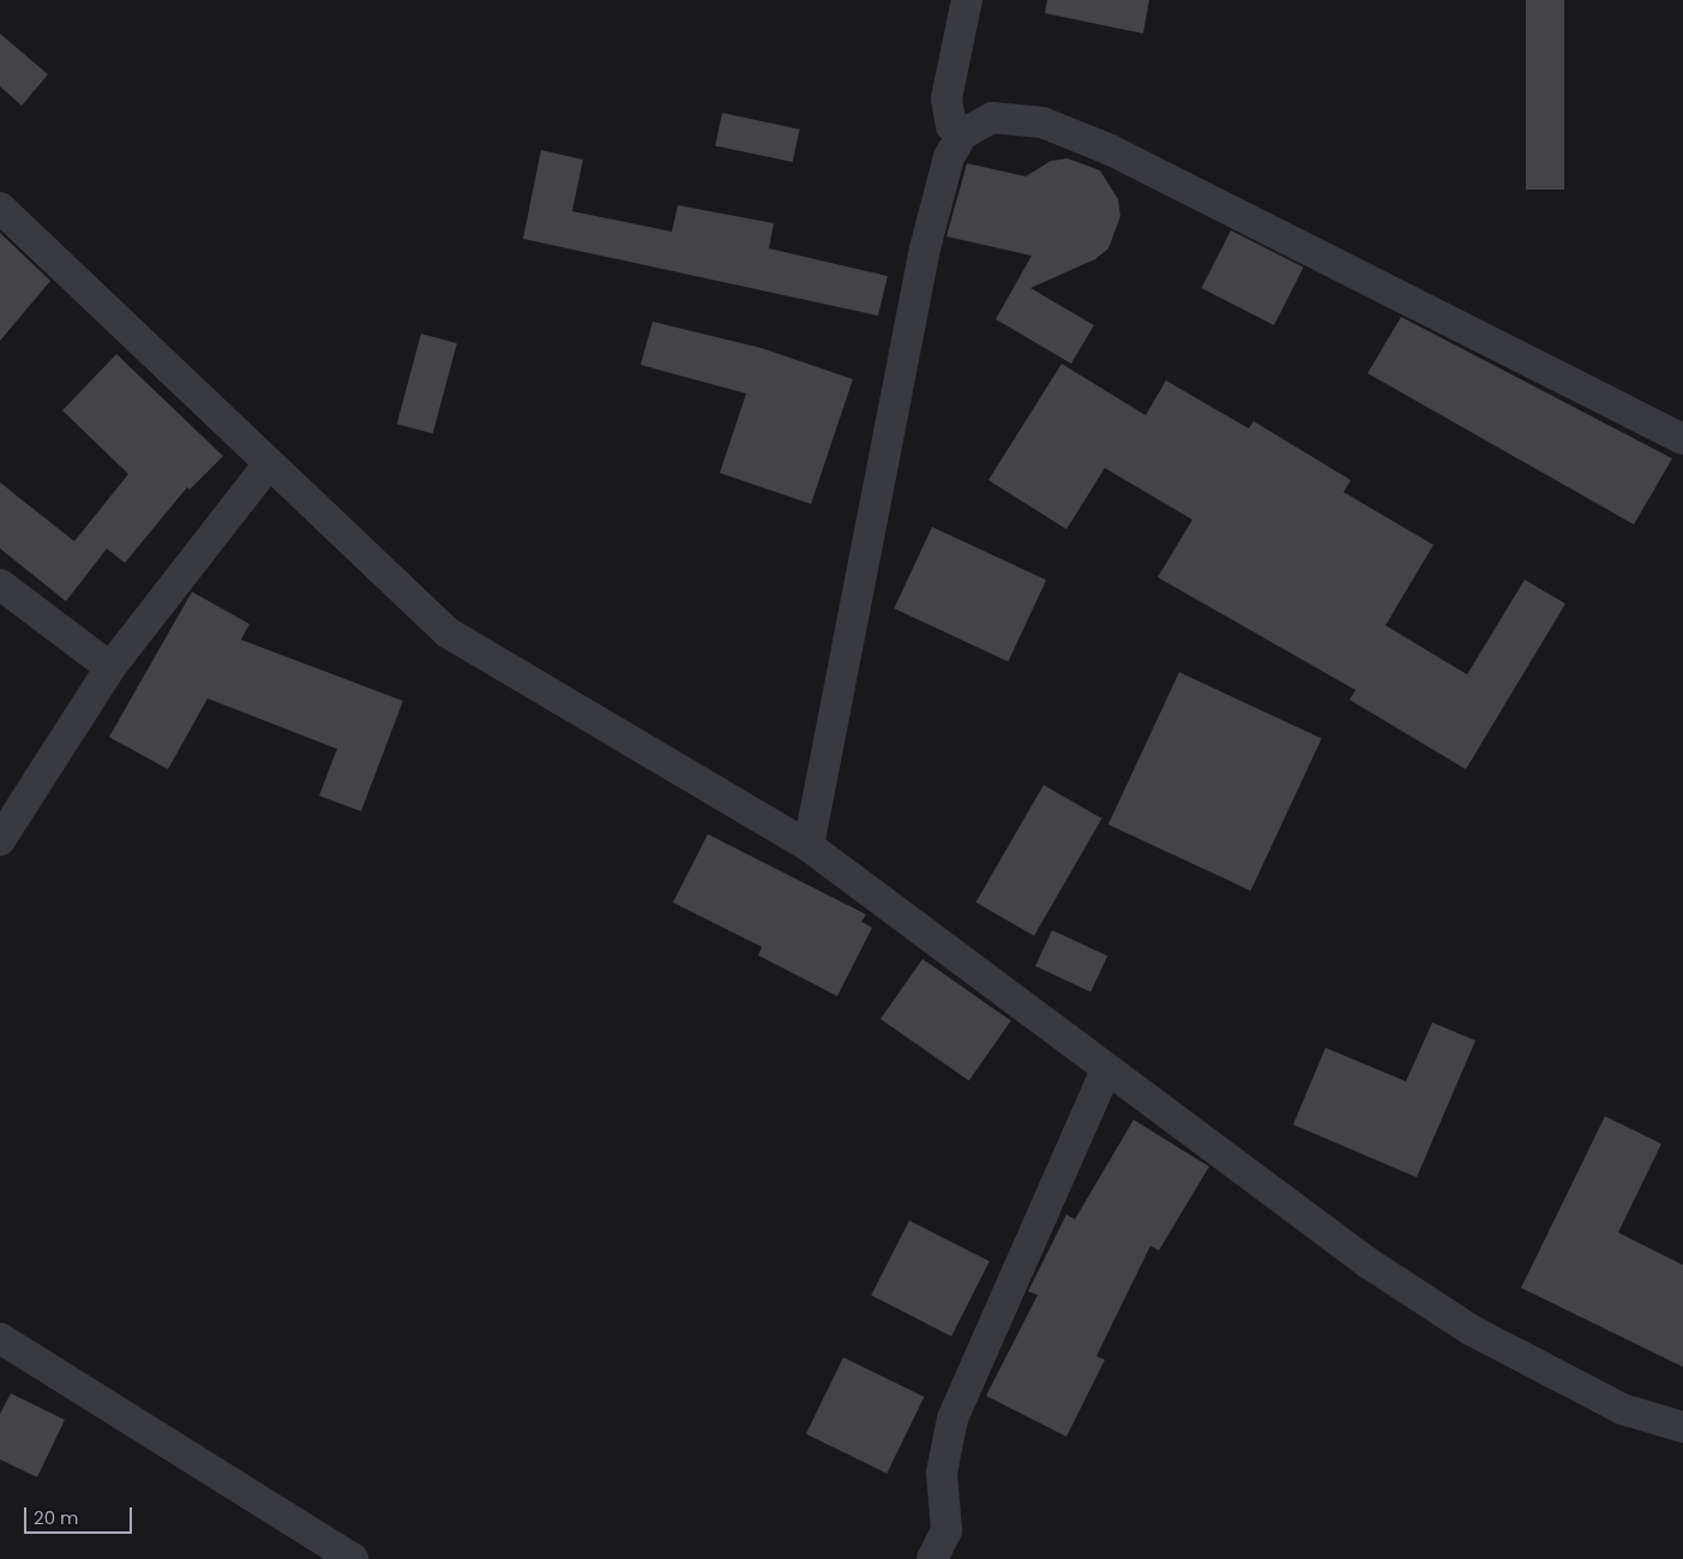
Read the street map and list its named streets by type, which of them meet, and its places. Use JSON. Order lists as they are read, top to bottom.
{
  "scale_bar": "20 m"
}
